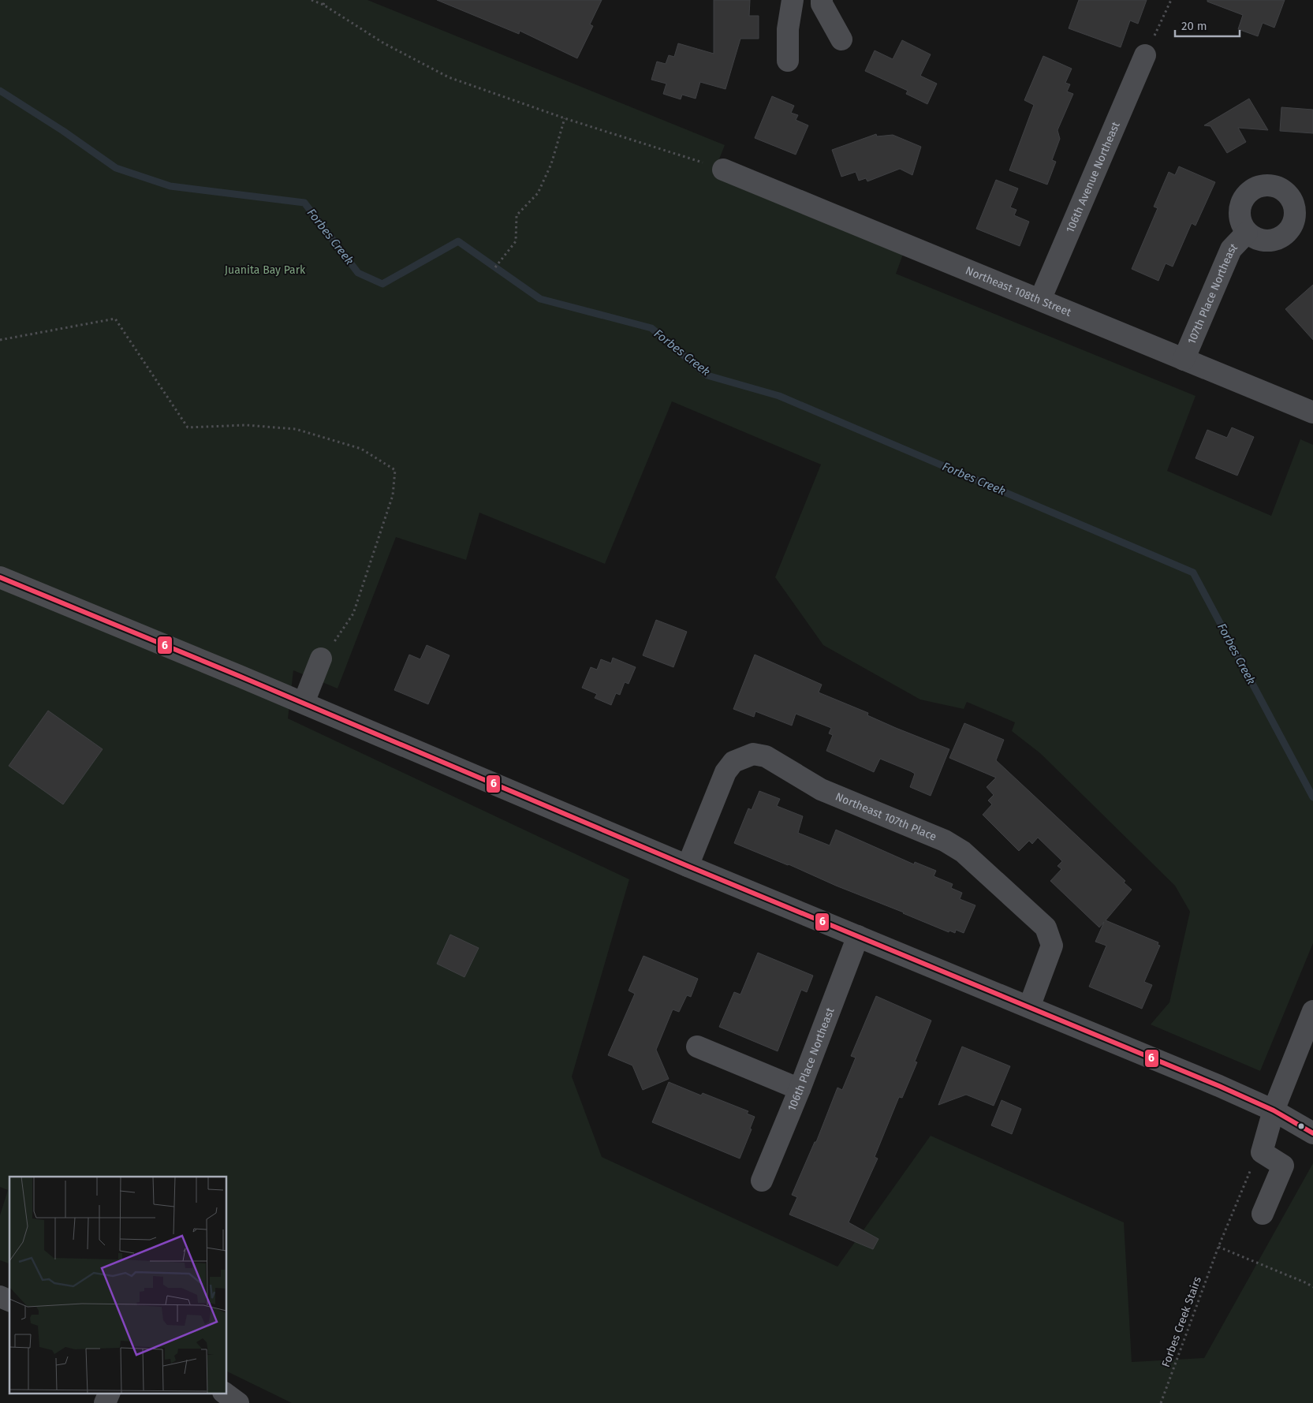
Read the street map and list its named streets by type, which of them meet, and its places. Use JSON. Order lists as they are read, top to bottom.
{
  "streets": {
    "street": [
      "106th Avenue Northeast",
      "Northeast 108th Street",
      "107th Place Northeast",
      "Northeast 107th Place",
      "106th Place Northeast"
    ],
    "path": ["Forbes Creek Stairs"]
  },
  "crossings": [
    ["106th Avenue Northeast", "Northeast 108th Street"],
    ["Northeast 108th Street", "107th Place Northeast"]
  ],
  "water": ["Forbes Creek"],
  "parks": ["Juanita Bay Park"],
  "lines": ["transit line 6"],
  "scale_bar": "20 m"
}
